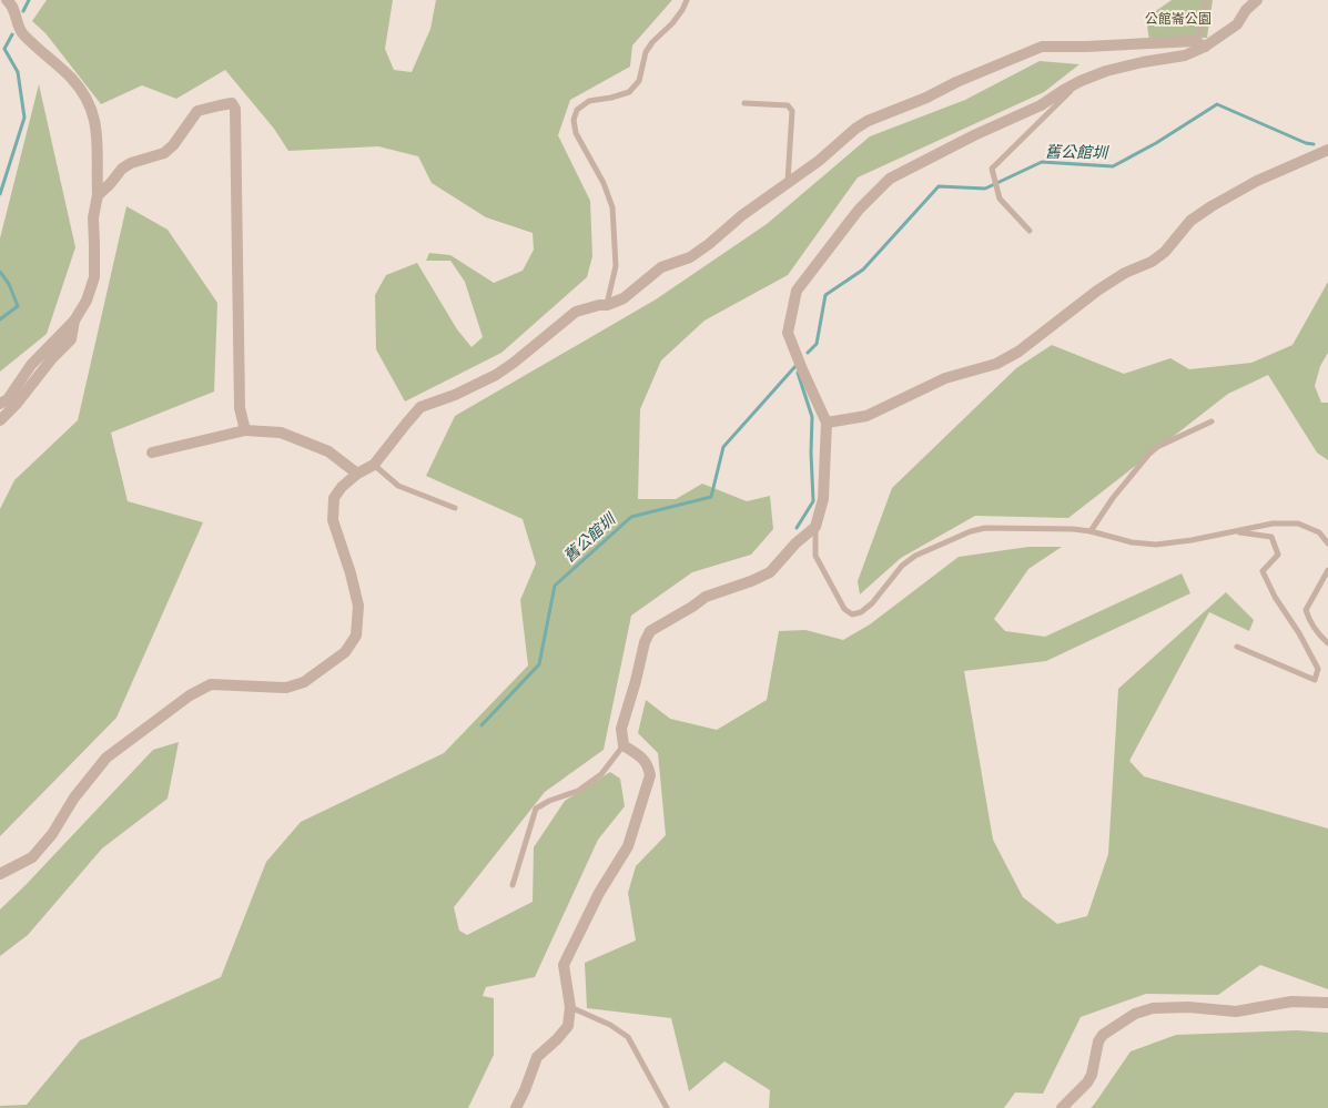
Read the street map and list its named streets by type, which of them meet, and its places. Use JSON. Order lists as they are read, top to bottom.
{
  "water": ["舊公館圳"],
  "parks": ["公館崙公園"]
}
